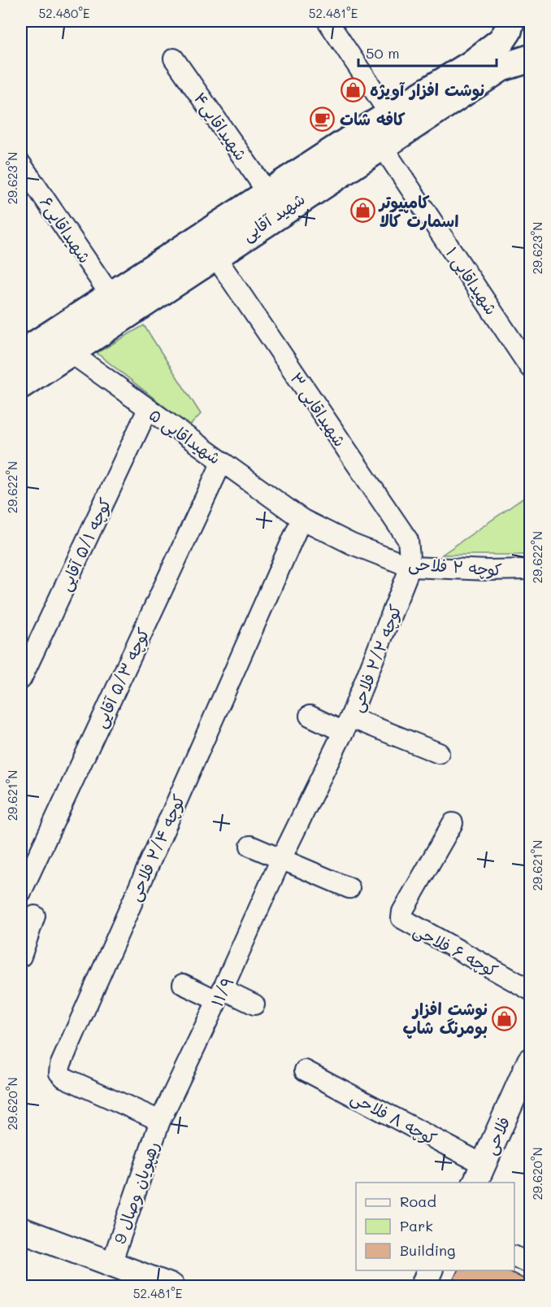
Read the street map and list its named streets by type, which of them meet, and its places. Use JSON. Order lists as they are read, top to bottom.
{
  "streets": {
    "main road": ["شهید آقایی"],
    "street": [
      "شهیداقایی۴",
      "شهیداقایی۶",
      "۱ شهیداقایی",
      "۳ شهیداقایی",
      "۵ شهیداقایی",
      "کوچه ۵/۱ آقایی",
      "کوچه ۲ فلاحی",
      "کوچه ۲/۲ فلاحی",
      "کوچه ۵/۳ آقایی",
      "کوچه ۲/۴ فلاحی",
      "کوچه ۶ فلاحی",
      "۱۱/۹",
      "کوچه ۸ فلاحی",
      "فلاحی",
      "9 رهپویان وصال"
    ]
  },
  "crossings": [
    ["شهیداقایی۴", "شهید آقایی"],
    ["شهید آقایی", "شهیداقایی۶"],
    ["شهید آقایی", "۱ شهیداقایی"],
    ["شهید آقایی", "۳ شهیداقایی"],
    ["شهید آقایی", "۵ شهیداقایی"],
    ["۳ شهیداقایی", "کوچه ۲ فلاحی"],
    ["۳ شهیداقایی", "کوچه ۲/۲ فلاحی"],
    ["۵ شهیداقایی", "کوچه ۵/۱ آقایی"],
    ["۵ شهیداقایی", "کوچه ۲ فلاحی"],
    ["۵ شهیداقایی", "کوچه ۵/۳ آقایی"],
    ["۵ شهیداقایی", "کوچه ۲/۴ فلاحی"],
    ["کوچه ۲ فلاحی", "کوچه ۲/۲ فلاحی"],
    ["کوچه ۲ فلاحی", "کوچه ۲/۴ فلاحی"],
    ["کوچه ۲/۲ فلاحی", "۱۱/۹"],
    ["کوچه ۲/۴ فلاحی", "۱۱/۹"],
    ["کوچه ۲/۴ فلاحی", "9 رهپویان وصال"],
    ["۱۱/۹", "9 رهپویان وصال"],
    ["کوچه ۸ فلاحی", "فلاحی"]
  ],
  "places": {
    "shop": ["نوشت افزار آویژه", "کامپیوتر اسمارت کالا", "نوشت افزار بومرنگ شاپ"],
    "cafe": ["کافه شات"]
  },
  "legend": ["Road", "Park", "Building"],
  "scale_bar": "50 m",
  "coordinates": [
    "52.480°E",
    "52.481°E",
    "29.623°N",
    "29.622°N",
    "29.621°N",
    "29.620°N"
  ]
}
